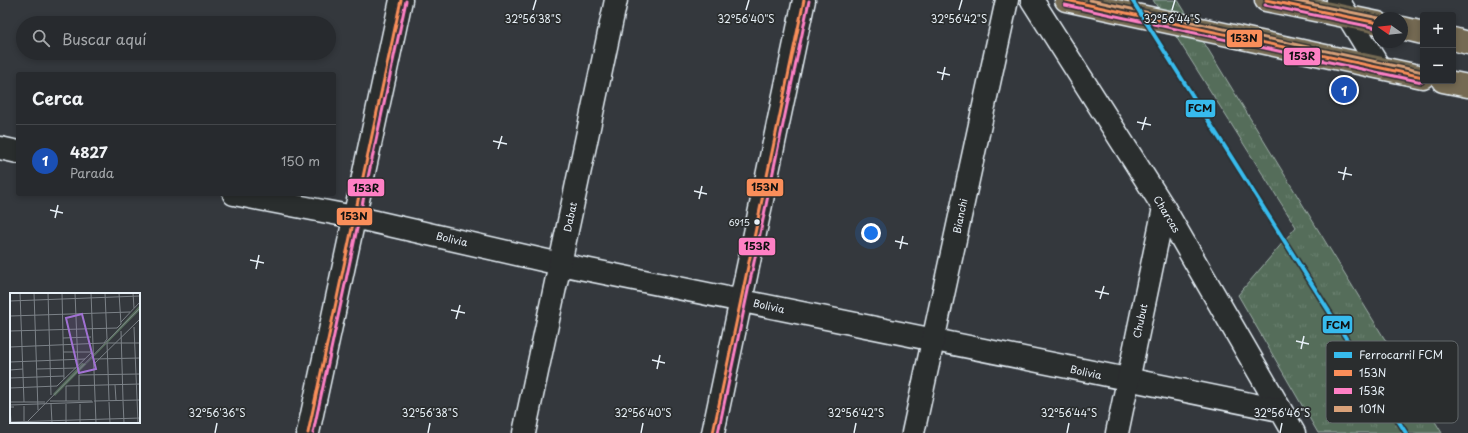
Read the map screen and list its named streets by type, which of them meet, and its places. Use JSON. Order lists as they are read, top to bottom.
{
  "streets": {
    "street": [
      "Charcas",
      "Bianchi",
      "Dabat",
      "Bolivia",
      "Chubut"
    ]
  },
  "crossings": [
    ["Charcas", "Bolivia"],
    ["Charcas", "Chubut"],
    ["Bianchi", "Bolivia"],
    ["Dabat", "Bolivia"],
    ["Bolivia", "Chubut"]
  ],
  "places": ["6915"],
  "lines": [
    "rail line FCM",
    "transit line 153N",
    "transit line 101N",
    "transit line 153R"
  ],
  "legend": [
    "Ferrocarril FCM",
    "153N",
    "153R",
    "101N"
  ],
  "north": "left",
  "page": {
    "map_buttons": ["+", "−"],
    "search": "Buscar aquí",
    "heading": "Cerca",
    "pins": "1",
    "list": [
      {
        "mark": "1",
        "name": "4827",
        "note": "Parada",
        "value": "150 m"
      }
    ]
  },
  "coordinates": [
    "32°56'38\"S",
    "32°56'40\"S",
    "32°56'42\"S",
    "32°56'44\"S",
    "32°56'36\"S",
    "32°56'46\"S"
  ]
}
